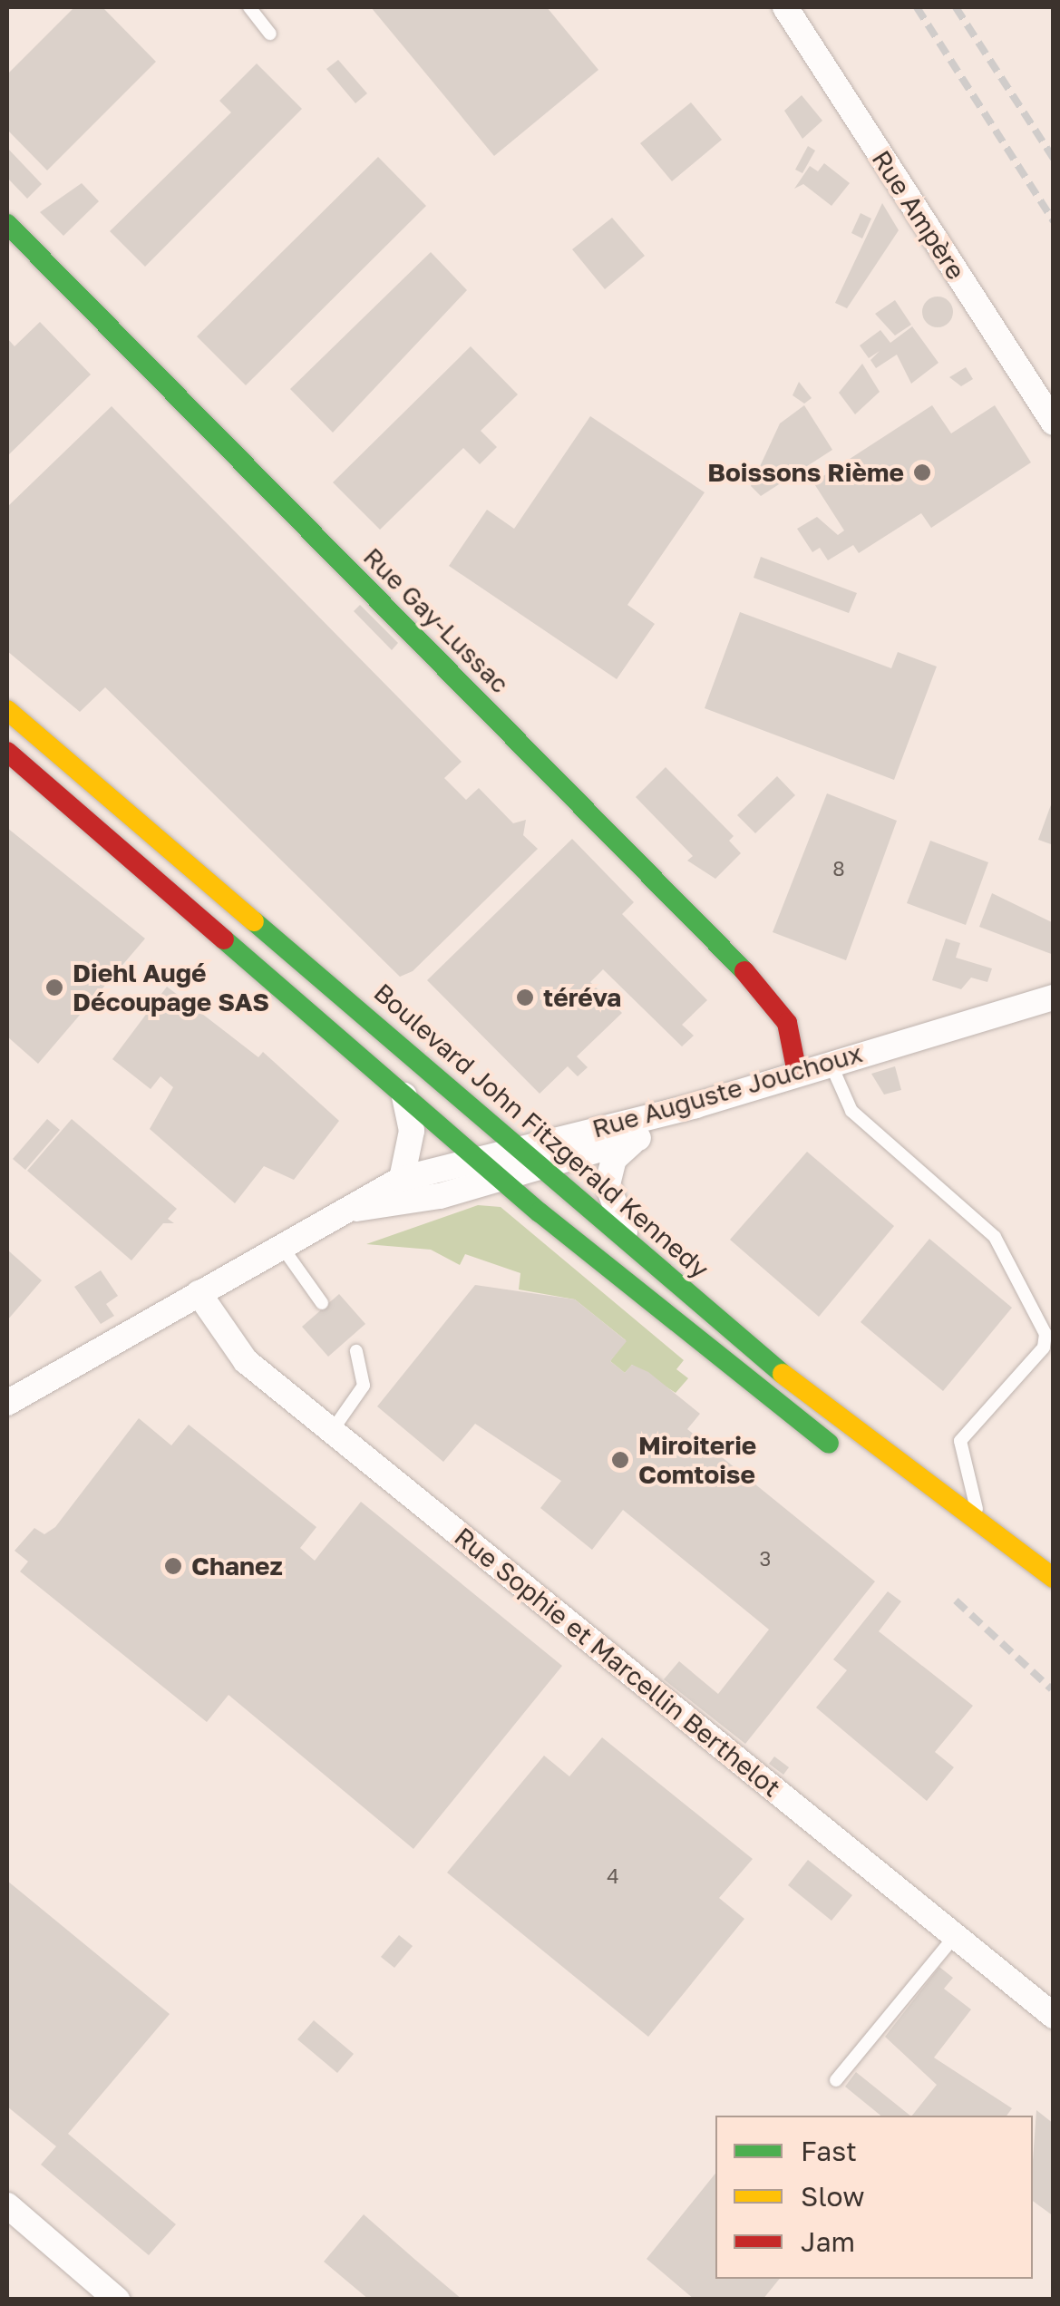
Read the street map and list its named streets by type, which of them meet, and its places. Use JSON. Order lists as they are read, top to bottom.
{
  "streets": {
    "main road": ["Rue Gay-Lussac", "Boulevard John Fitzgerald Kennedy"],
    "street": ["Rue Ampère", "Rue Auguste Jouchoux", "Rue Sophie et Marcellin Berthelot"]
  },
  "crossings": [
    ["Rue Gay-Lussac", "Rue Auguste Jouchoux"],
    ["Rue Auguste Jouchoux", "Boulevard John Fitzgerald Kennedy"],
    ["Rue Auguste Jouchoux", "Rue Sophie et Marcellin Berthelot"]
  ],
  "places": [
    "Boissons Rième",
    "Diehl Augé Découpage SAS",
    "téréva",
    "Miroiterie Comtoise",
    "Chanez"
  ],
  "house_numbers": ["8", "3", "4"],
  "legend": ["Fast", "Slow", "Jam"]
}
